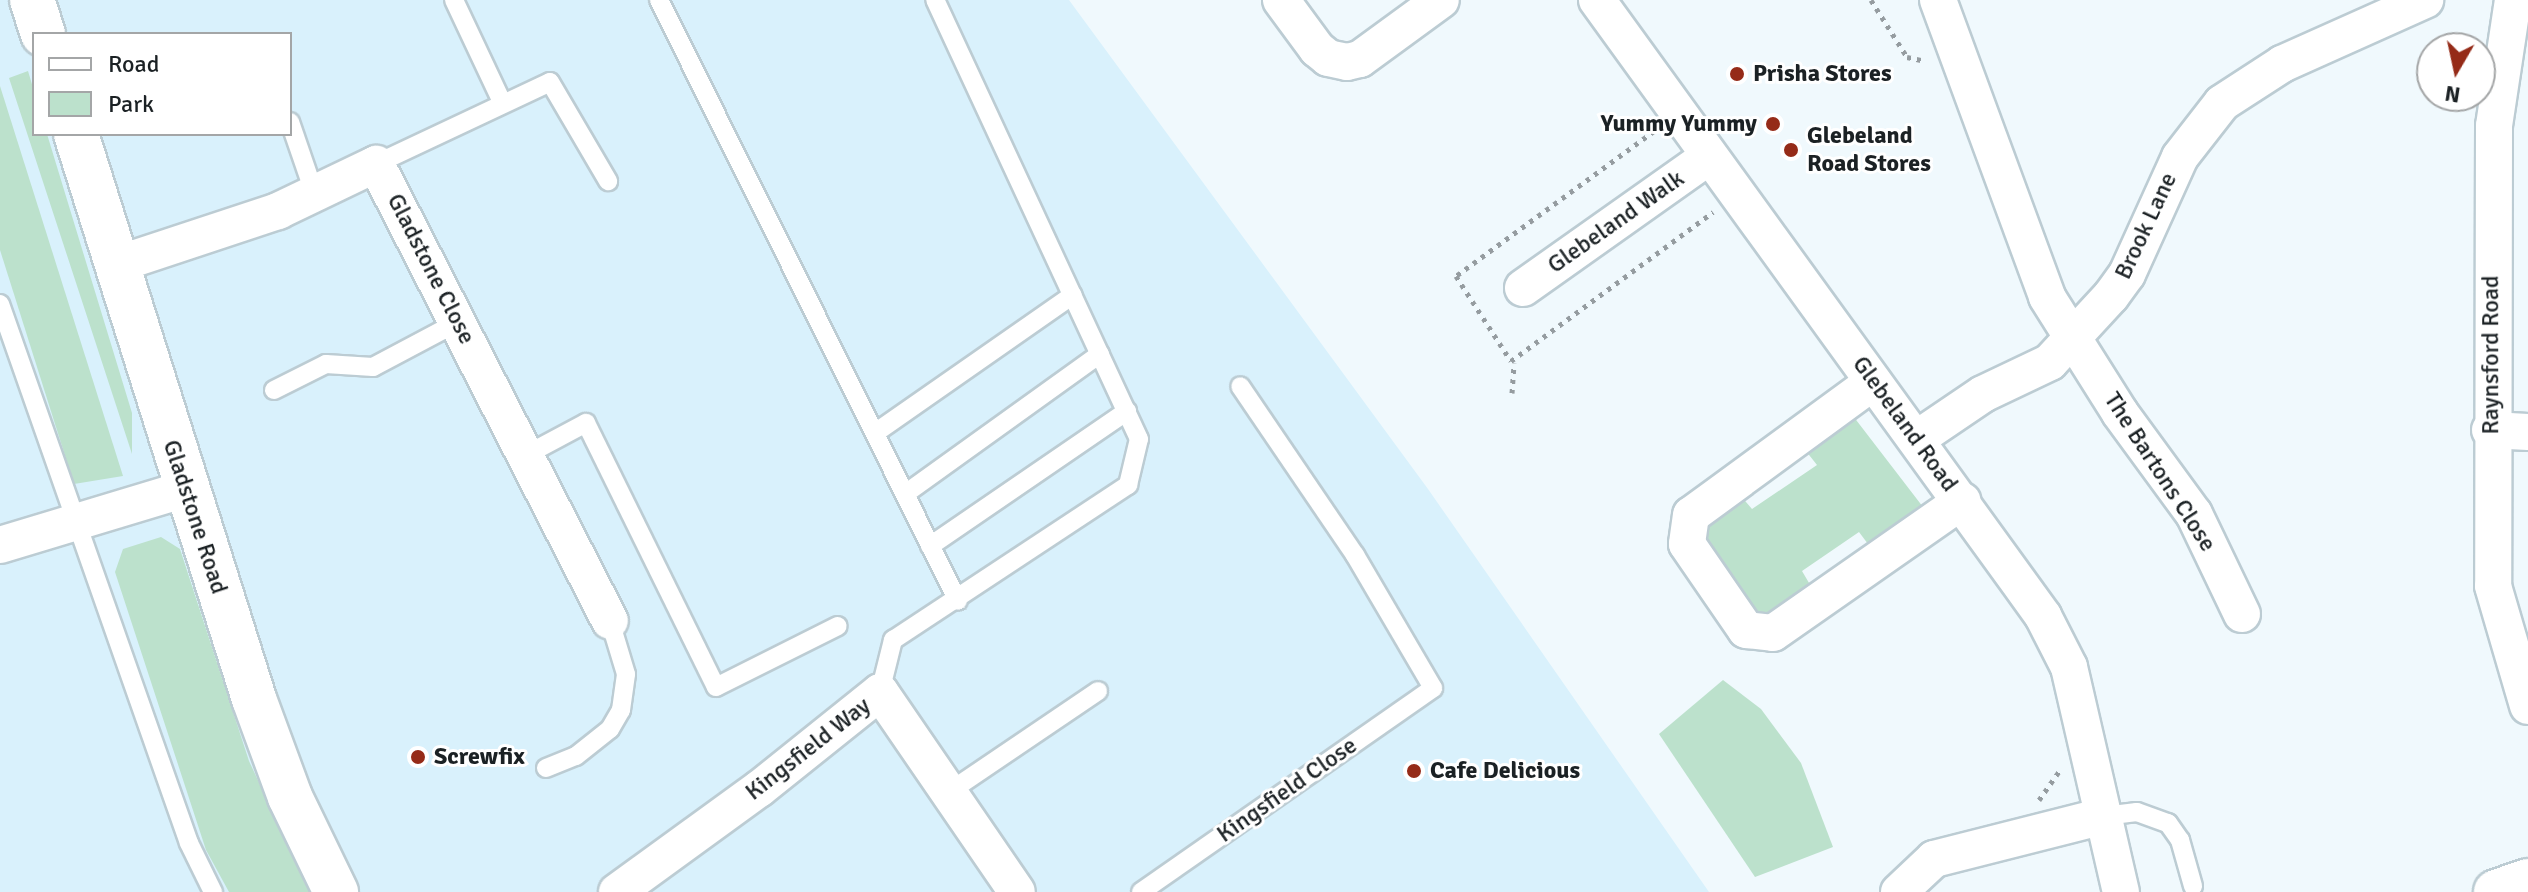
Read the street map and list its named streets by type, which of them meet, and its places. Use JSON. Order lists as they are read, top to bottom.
{
  "streets": {
    "street": [
      "Glebeland Walk",
      "Brook Lane",
      "Gladstone Close",
      "Raynsford Road",
      "Glebeland Road",
      "The Bartons Close",
      "Gladstone Road",
      "Kingsfield Way"
    ],
    "lane": ["Kingsfield Close"]
  },
  "crossings": [
    ["Glebeland Walk", "Glebeland Road"],
    ["Brook Lane", "Glebeland Road"],
    ["Brook Lane", "The Bartons Close"],
    ["Gladstone Close", "Gladstone Road"]
  ],
  "places": [
    "Prisha Stores",
    "Yummy Yummy",
    "Glebeland Road Stores",
    "Screwfix",
    "Cafe Delicious"
  ],
  "legend": ["Road", "Park"],
  "north": "bottom"
}
